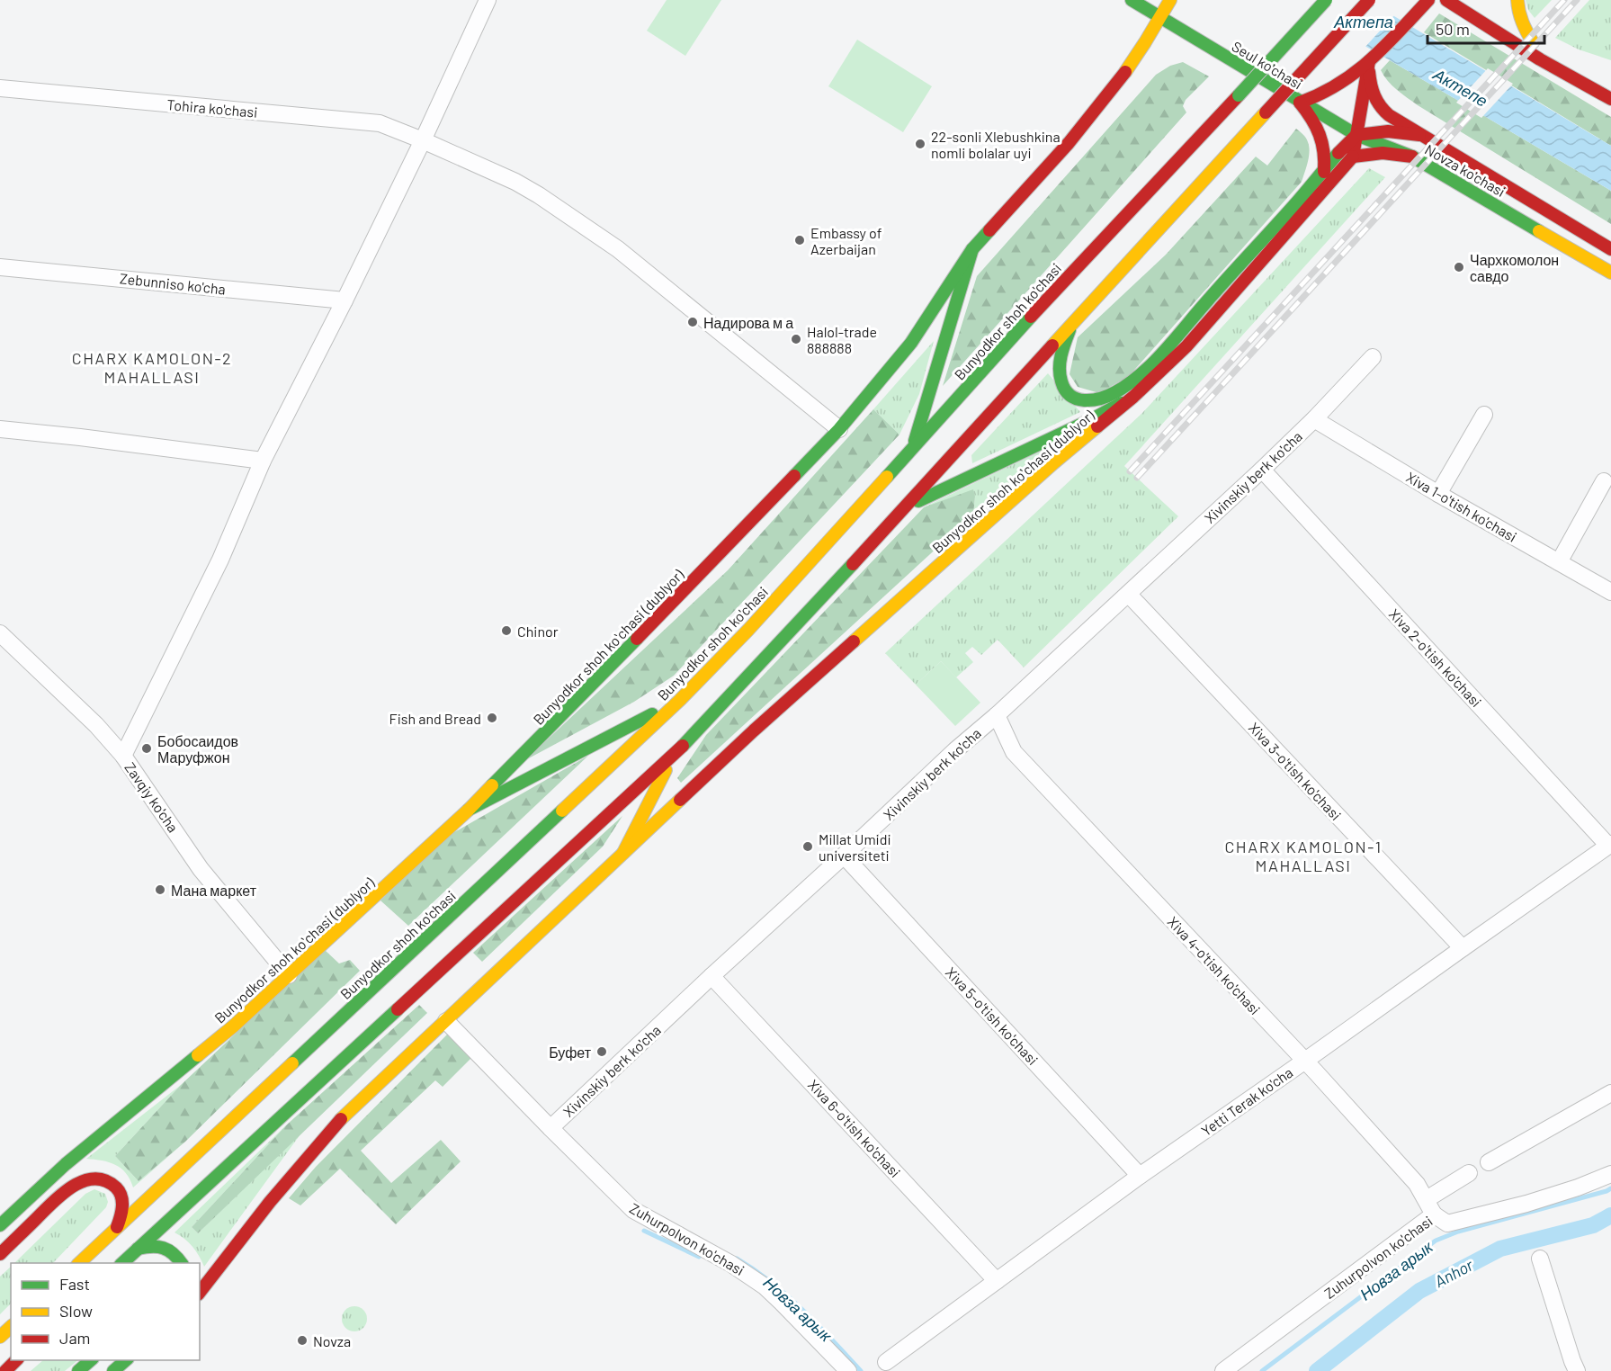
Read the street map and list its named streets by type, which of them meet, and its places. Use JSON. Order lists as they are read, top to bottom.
{
  "streets": {
    "main road": [
      "Seul ko'chasi",
      "Novza ko'chasi",
      "Bunyodkor shoh ko'chasi",
      "Bunyodkor shoh koʻchasi (dublyor)"
    ],
    "street": [
      "Tohira ko'chasi",
      "Zebunniso ko'cha",
      "Xivinskiy berk ko'cha",
      "Xiva 1-o'tish ko'chasi",
      "Xiva 2-o'tish ko'chasi",
      "Xiva 3-o'tish ko'chasi",
      "Zavqiy ko'cha",
      "Xiva 4-o'tish ko'chasi",
      "Xiva 5-o'tish ko'chasi",
      "Yetti Terak ko'cha",
      "Xiva 6-o'tish ko'chasi",
      "Zuhurpolvon ko'chasi"
    ]
  },
  "crossings": [
    ["Seul ko'chasi", "Novza ko'chasi"],
    ["Seul ko'chasi", "Bunyodkor shoh koʻchasi (dublyor)"],
    ["Tohira ko'chasi", "Bunyodkor shoh koʻchasi (dublyor)"],
    ["Xivinskiy berk ko'cha", "Bunyodkor shoh koʻchasi (dublyor)"],
    ["Xivinskiy berk ko'cha", "Xiva 1-o'tish ko'chasi"],
    ["Xivinskiy berk ko'cha", "Xiva 2-o'tish ko'chasi"],
    ["Xivinskiy berk ko'cha", "Xiva 3-o'tish ko'chasi"],
    ["Xivinskiy berk ko'cha", "Xiva 4-o'tish ko'chasi"],
    ["Xivinskiy berk ko'cha", "Xiva 5-o'tish ko'chasi"],
    ["Xivinskiy berk ko'cha", "Xiva 6-o'tish ko'chasi"],
    ["Xivinskiy berk ko'cha", "Zuhurpolvon ko'chasi"],
    ["Bunyodkor shoh koʻchasi (dublyor)", "Zavqiy ko'cha"],
    ["Xiva 2-o'tish ko'chasi", "Yetti Terak ko'cha"],
    ["Xiva 3-o'tish ko'chasi", "Yetti Terak ko'cha"],
    ["Xiva 4-o'tish ko'chasi", "Yetti Terak ko'cha"],
    ["Xiva 4-o'tish ko'chasi", "Zuhurpolvon ko'chasi"],
    ["Xiva 5-o'tish ko'chasi", "Yetti Terak ko'cha"],
    ["Yetti Terak ko'cha", "Xiva 6-o'tish ko'chasi"]
  ],
  "districts": ["CHARX KAMOLON-2 MAHALLASI", "CHARX KAMOLON-1 MAHALLASI"],
  "water": [
    "Актепа",
    "Актепе",
    "Новза арык",
    "Anhor"
  ],
  "places": [
    "22-sonli Xlebushkina nomli bolalar uyi",
    "Embassy of Azerbaijan",
    "Чархкомолон савдо",
    "Надирова м а",
    "Halol-trade 888888",
    "Chinor",
    "Fish and Bread",
    "Бобосаидов Маруфжон",
    "Millat Umidi universiteti",
    "Мана маркет",
    "Буфет",
    "Novza"
  ],
  "legend": ["Fast", "Slow", "Jam"],
  "scale_bar": "50 m"
}
